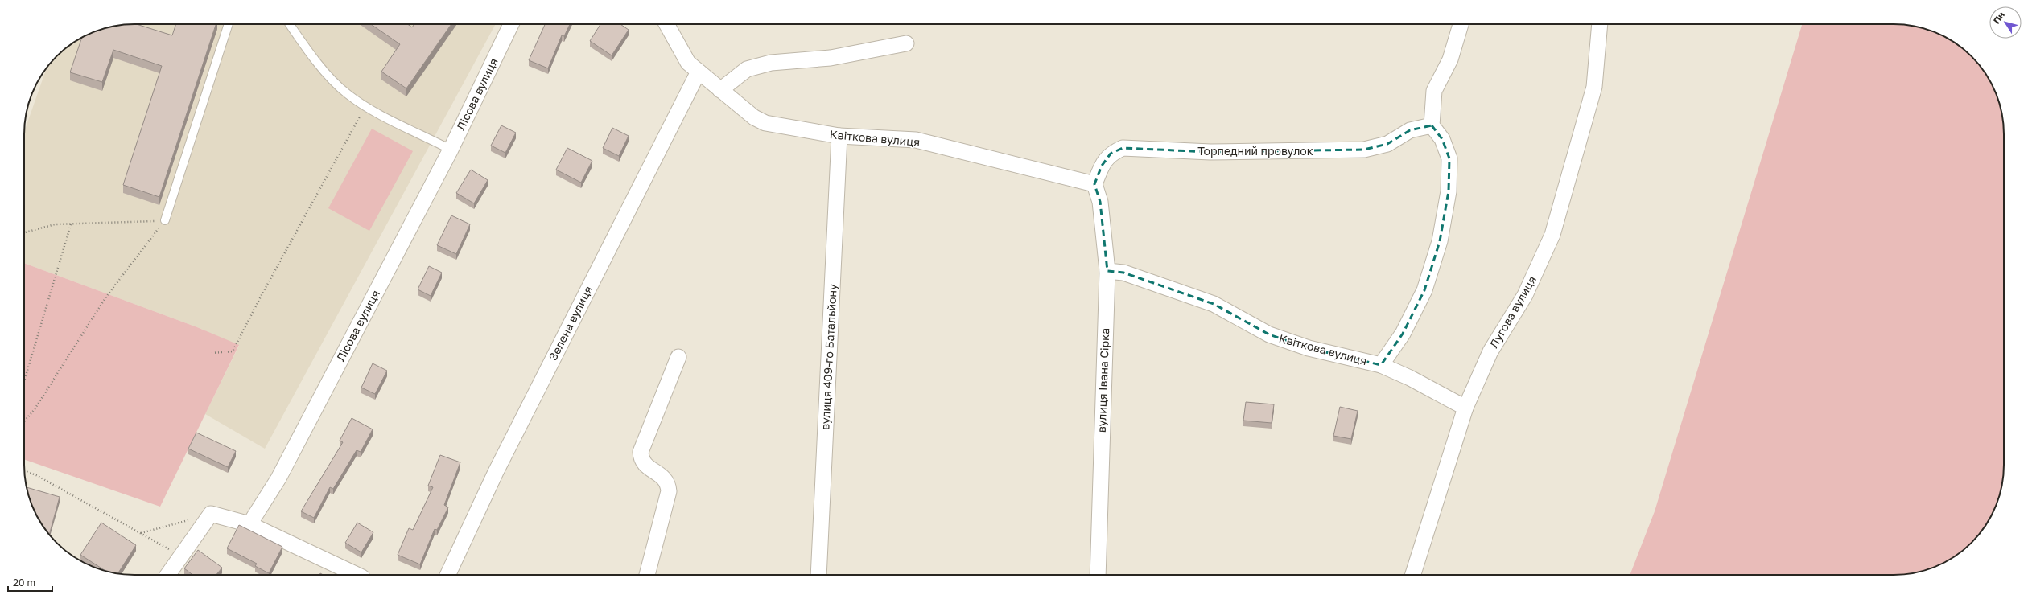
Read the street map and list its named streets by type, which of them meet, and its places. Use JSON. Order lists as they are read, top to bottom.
{
  "streets": {
    "street": [
      "Лісова вулиця",
      "Квіткова вулиця",
      "Торпедний провулок",
      "Лугова вулиця",
      "Зелена вулиця",
      "вулиця 409-го Батальйону",
      "вулиця Івана Сірка"
    ]
  },
  "crossings": [
    ["Квіткова вулиця", "Торпедний провулок"],
    ["Квіткова вулиця", "Лугова вулиця"],
    ["Квіткова вулиця", "Зелена вулиця"],
    ["Квіткова вулиця", "вулиця 409-го Батальйону"],
    ["Квіткова вулиця", "вулиця Івана Сірка"],
    ["Торпедний провулок", "вулиця Івана Сірка"]
  ],
  "scale_bar": "20 m",
  "north": "top left"
}
